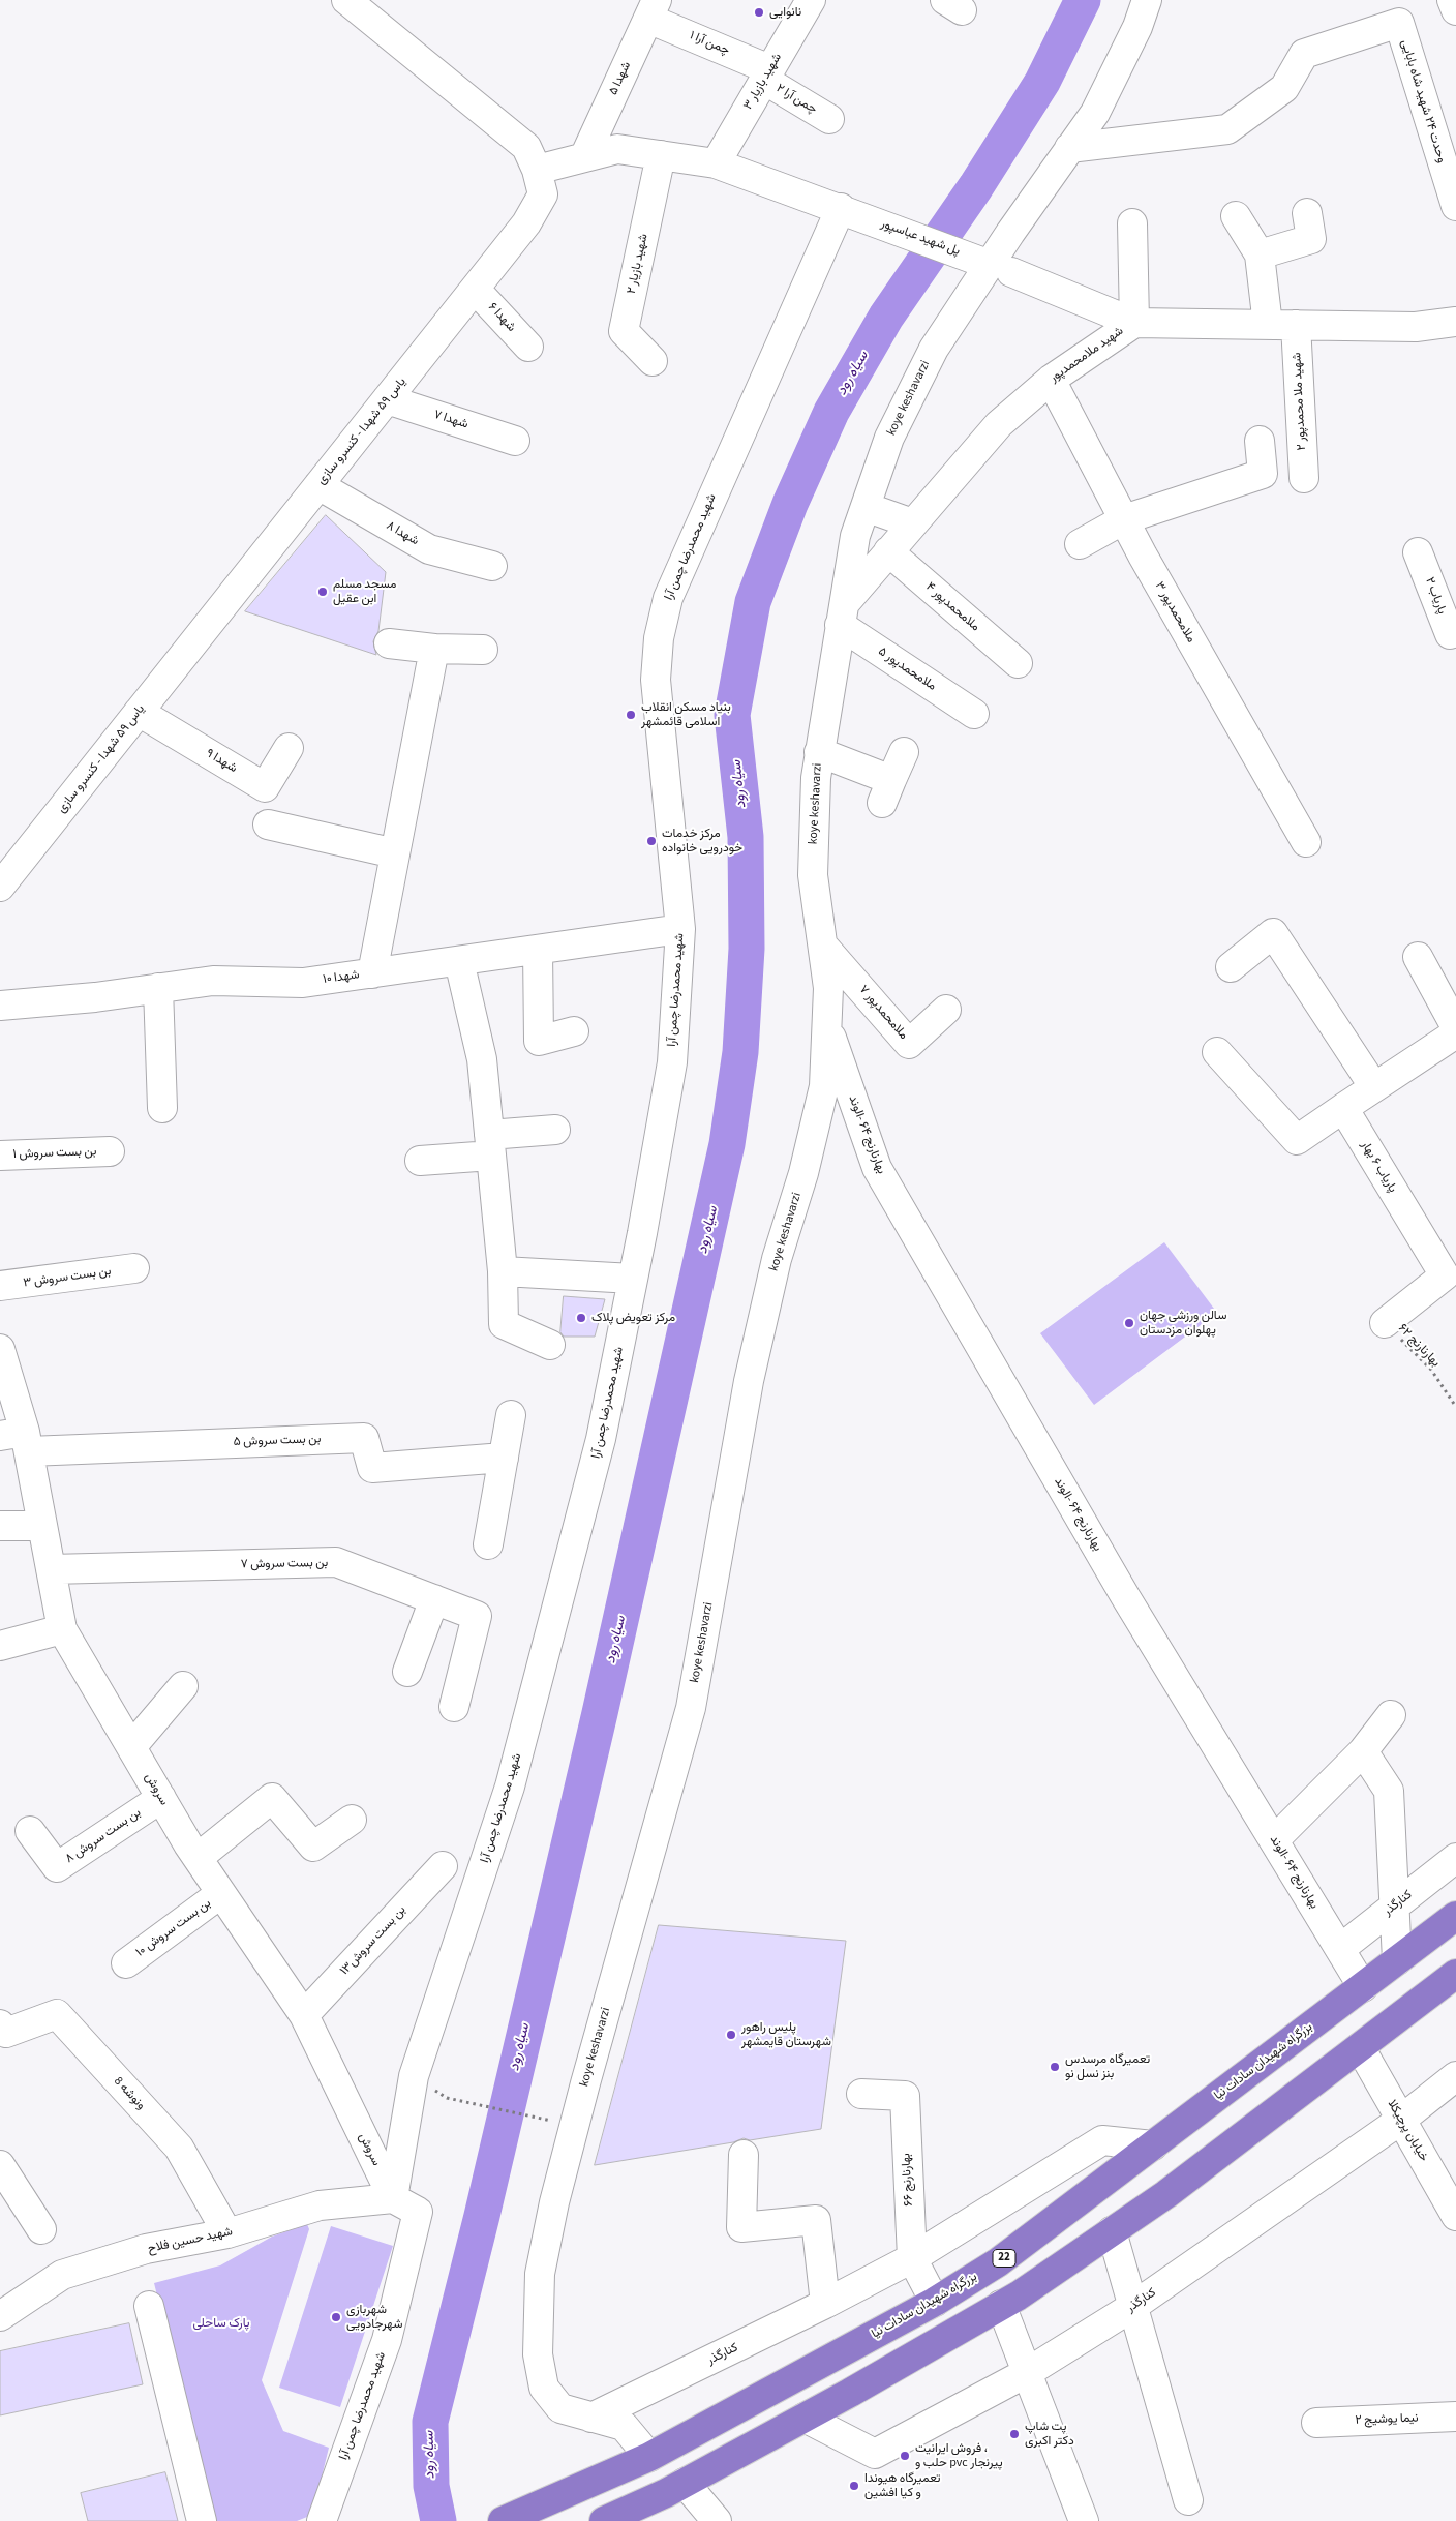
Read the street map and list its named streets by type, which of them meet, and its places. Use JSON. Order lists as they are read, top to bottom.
{
  "streets": {
    "highway": ["بزرگراه شهیدان سادات نیا", "22"],
    "street": [
      "چمن آرا ۱",
      "شهدا ۵",
      "شهید بازیار ۳",
      "چمن آرا ۲",
      "وحدت ۲۴ شهید شاه بابایی",
      "پل شهید عباسپور",
      "شهید بازیار ۲",
      "شهدا ۶",
      "شهید ملامحمدپور",
      "koye keshavarzi",
      "شهید ملا محمدپور ۲",
      "شهدا ۷",
      "یاس ۵۹ شهدا - کنسرو سازی",
      "شهدا ۸",
      "شهید محمدرضا چمن آرا",
      "پاریاب ۲",
      "ملامحمدپور ۴",
      "ملامحمدپور ۳",
      "ملامحمدپور ۵",
      "شهدا ۹",
      "شهدا ۱۰",
      "ملامحمدپور ۷",
      "بهارنارنج ۶۴ -الوند",
      "بن بست سروش ۱",
      "پاریاب ۶ بهار",
      "بن بست سروش ۳",
      "بن بست سروش ۵",
      "بن بست سروش ۷",
      "سروش",
      "بن بست سروش ۸",
      "کنارگذر",
      "بن بست سروش ۱۰",
      "بن بست سروش۱۳",
      "ونوشه 8",
      "خیابان پرچیکلا",
      "بهارنارنج ۶۶",
      "شهید حسین فلاح",
      "نیما یوشیج ۲"
    ],
    "path": ["بهارنارنج ۶۲"]
  },
  "crossings": [
    ["چمن آرا ۱", "شهدا ۵"],
    ["چمن آرا ۱", "شهید بازیار ۳"],
    ["چمن آرا ۱", "چمن آرا ۲"],
    ["شهدا ۵", "پل شهید عباسپور"],
    ["شهید بازیار ۳", "چمن آرا ۲"],
    ["شهید بازیار ۳", "پل شهید عباسپور"],
    ["وحدت ۲۴ شهید شاه بابایی", "koye keshavarzi"],
    ["پل شهید عباسپور", "شهید بازیار ۲"],
    ["پل شهید عباسپور", "شهید ملامحمدپور"],
    ["پل شهید عباسپور", "koye keshavarzi"],
    ["پل شهید عباسپور", "یاس ۵۹ شهدا - کنسرو سازی"],
    ["پل شهید عباسپور", "شهید محمدرضا چمن آرا"],
    ["شهدا ۶", "یاس ۵۹ شهدا - کنسرو سازی"],
    ["شهید ملامحمدپور", "koye keshavarzi"],
    ["شهید ملامحمدپور", "شهید ملا محمدپور ۲"],
    ["شهید ملامحمدپور", "ملامحمدپور ۴"],
    ["شهید ملامحمدپور", "ملامحمدپور ۳"],
    ["شهید ملامحمدپور", "ملامحمدپور ۵"],
    ["koye keshavarzi", "ملامحمدپور ۵"],
    ["koye keshavarzi", "ملامحمدپور ۷"],
    ["koye keshavarzi", "بهارنارنج ۶۴ -الوند"],
    ["koye keshavarzi", "کنارگذر"],
    ["koye keshavarzi", "بزرگراه شهیدان سادات نیا"],
    ["شهدا ۷", "یاس ۵۹ شهدا - کنسرو سازی"],
    ["یاس ۵۹ شهدا - کنسرو سازی", "شهدا ۸"],
    ["یاس ۵۹ شهدا - کنسرو سازی", "شهدا ۹"],
    ["شهید محمدرضا چمن آرا", "شهدا ۱۰"],
    ["شهید محمدرضا چمن آرا", "سروش"],
    ["شهید محمدرضا چمن آرا", "شهید حسین فلاح"],
    ["بهارنارنج ۶۴ -الوند", "کنارگذر"],
    ["بهارنارنج ۶۴ -الوند", "بزرگراه شهیدان سادات نیا"],
    ["پاریاب ۶ بهار", "بهارنارنج ۶۲"],
    ["بن بست سروش ۵", "سروش"],
    ["بن بست سروش ۷", "سروش"],
    ["سروش", "بن بست سروش ۸"],
    ["سروش", "بن بست سروش ۱۰"],
    ["سروش", "بن بست سروش۱۳"],
    ["سروش", "شهید حسین فلاح"],
    ["کنارگذر", "بزرگراه شهیدان سادات نیا"],
    ["کنارگذر", "خیابان پرچیکلا"],
    ["کنارگذر", "بهارنارنج ۶۶"],
    ["بزرگراه شهیدان سادات نیا", "بهارنارنج ۶۶"],
    ["ونوشه 8", "شهید حسین فلاح"]
  ],
  "water": ["سیاه رود"],
  "parks": ["پارک ساحلی"],
  "places": [
    "نانوایی",
    "مسجد مسلم ابن عقیل",
    "بنیاد مسکن انقلاب اسلامی قائمشهر",
    "مرکز خدمات خودرویی خانواده",
    "مرکز تعویض پلاک",
    "سالن ورزشی جهان پهلوان مزدستان",
    "پلیس راهور شهرستان قایمشهر",
    "تعمیرگاه مرسدس بنز نسل نو",
    "شهربازی شهرجادویی",
    "پت شاپ دکتر اکبری",
    "فروش ایرانیت ، حلب و pvc پیرنجار",
    "تعمیرگاه هیوندا و کیا افشین"
  ]
}
